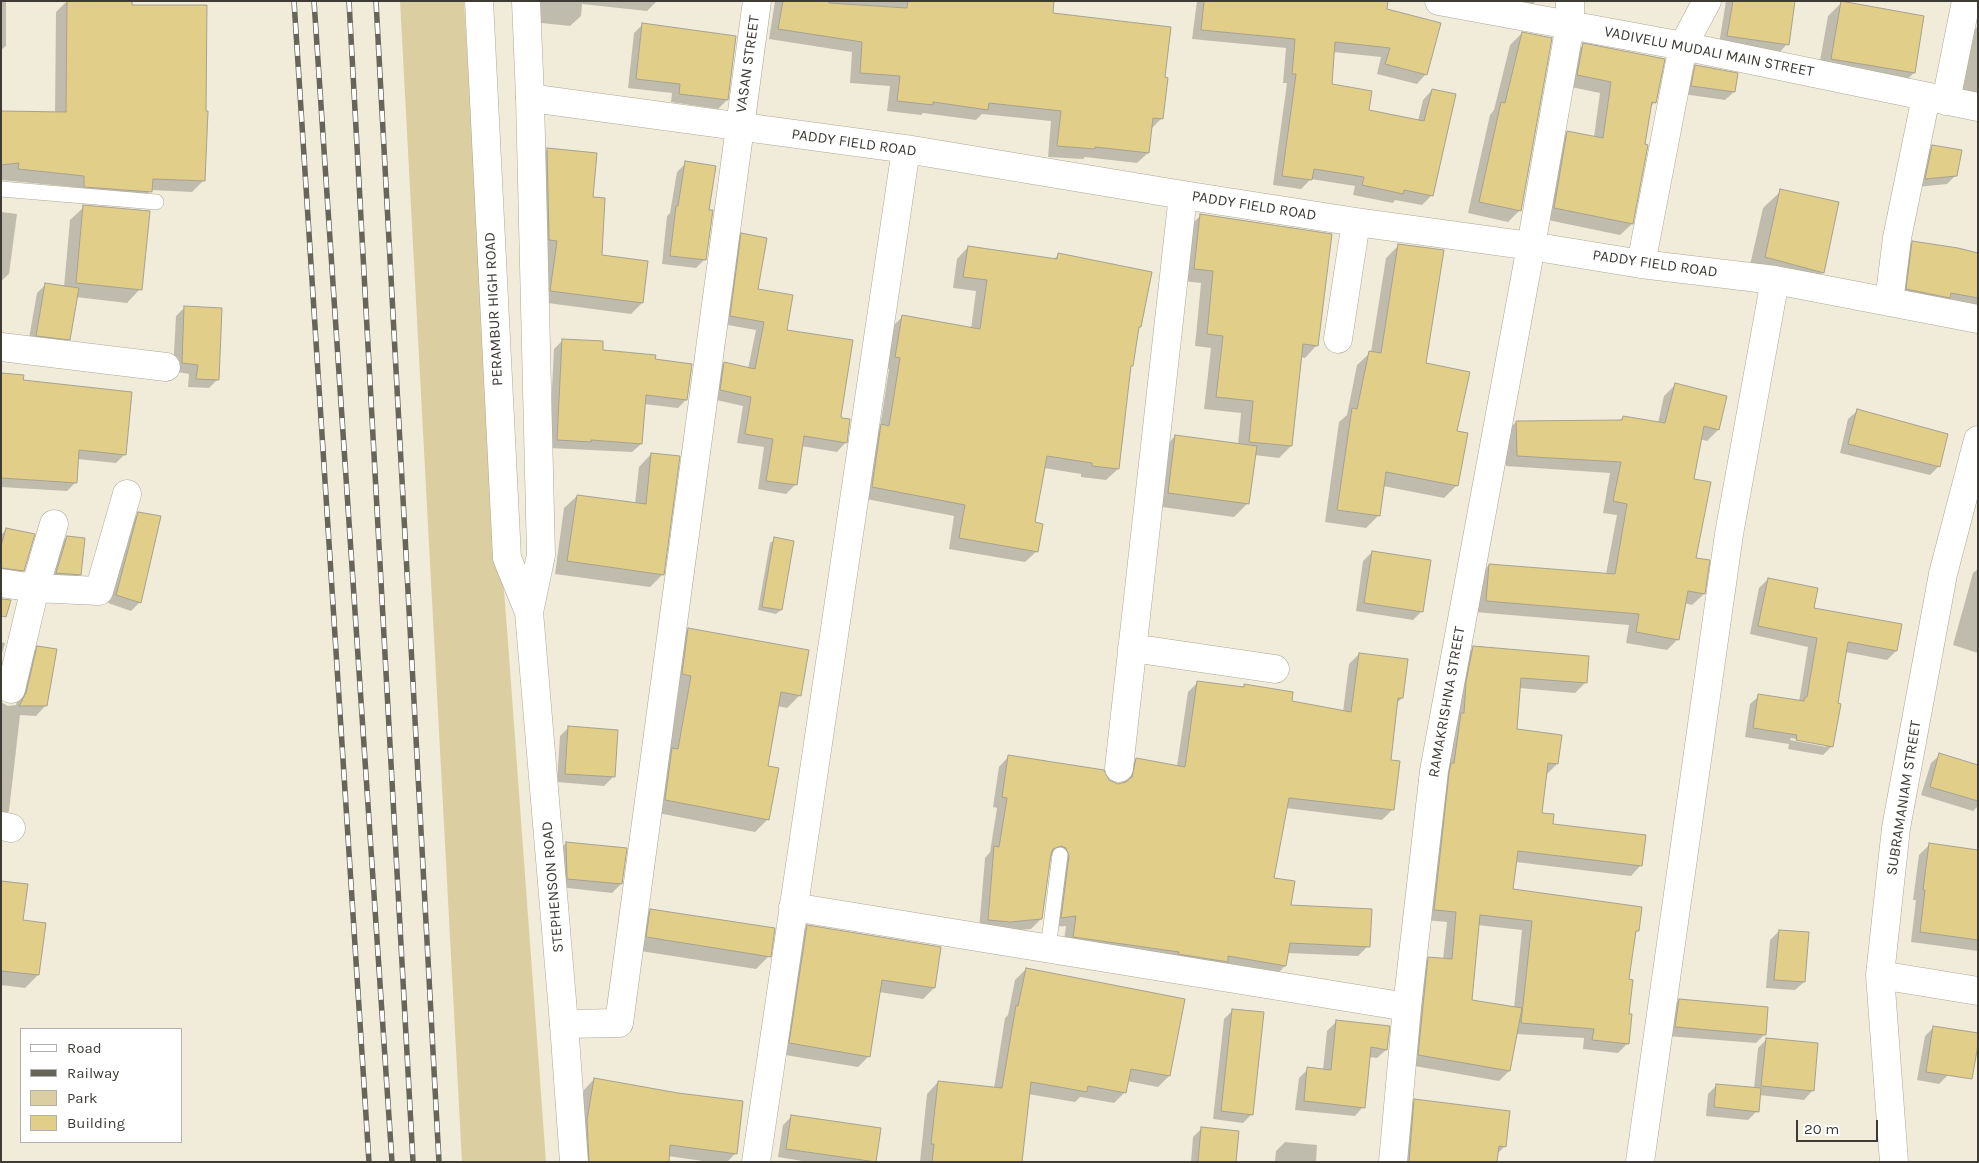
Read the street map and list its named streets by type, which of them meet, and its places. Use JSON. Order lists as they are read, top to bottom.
{
  "streets": {
    "street": [
      "VADIVELU MUDALI MAIN STREET",
      "VASAN STREET",
      "PADDY FIELD ROAD",
      "PERAMBUR HIGH ROAD",
      "RAMAKRISHNA STREET",
      "SUBRAMANIAM STREET",
      "STEPHENSON ROAD"
    ]
  },
  "crossings": [
    ["VADIVELU MUDALI MAIN STREET", "RAMAKRISHNA STREET"],
    ["VASAN STREET", "PADDY FIELD ROAD"],
    ["VASAN STREET", "STEPHENSON ROAD"],
    ["PADDY FIELD ROAD", "RAMAKRISHNA STREET"],
    ["PERAMBUR HIGH ROAD", "STEPHENSON ROAD"]
  ],
  "legend": [
    "Road",
    "Railway",
    "Park",
    "Building"
  ],
  "scale_bar": "20 m"
}
